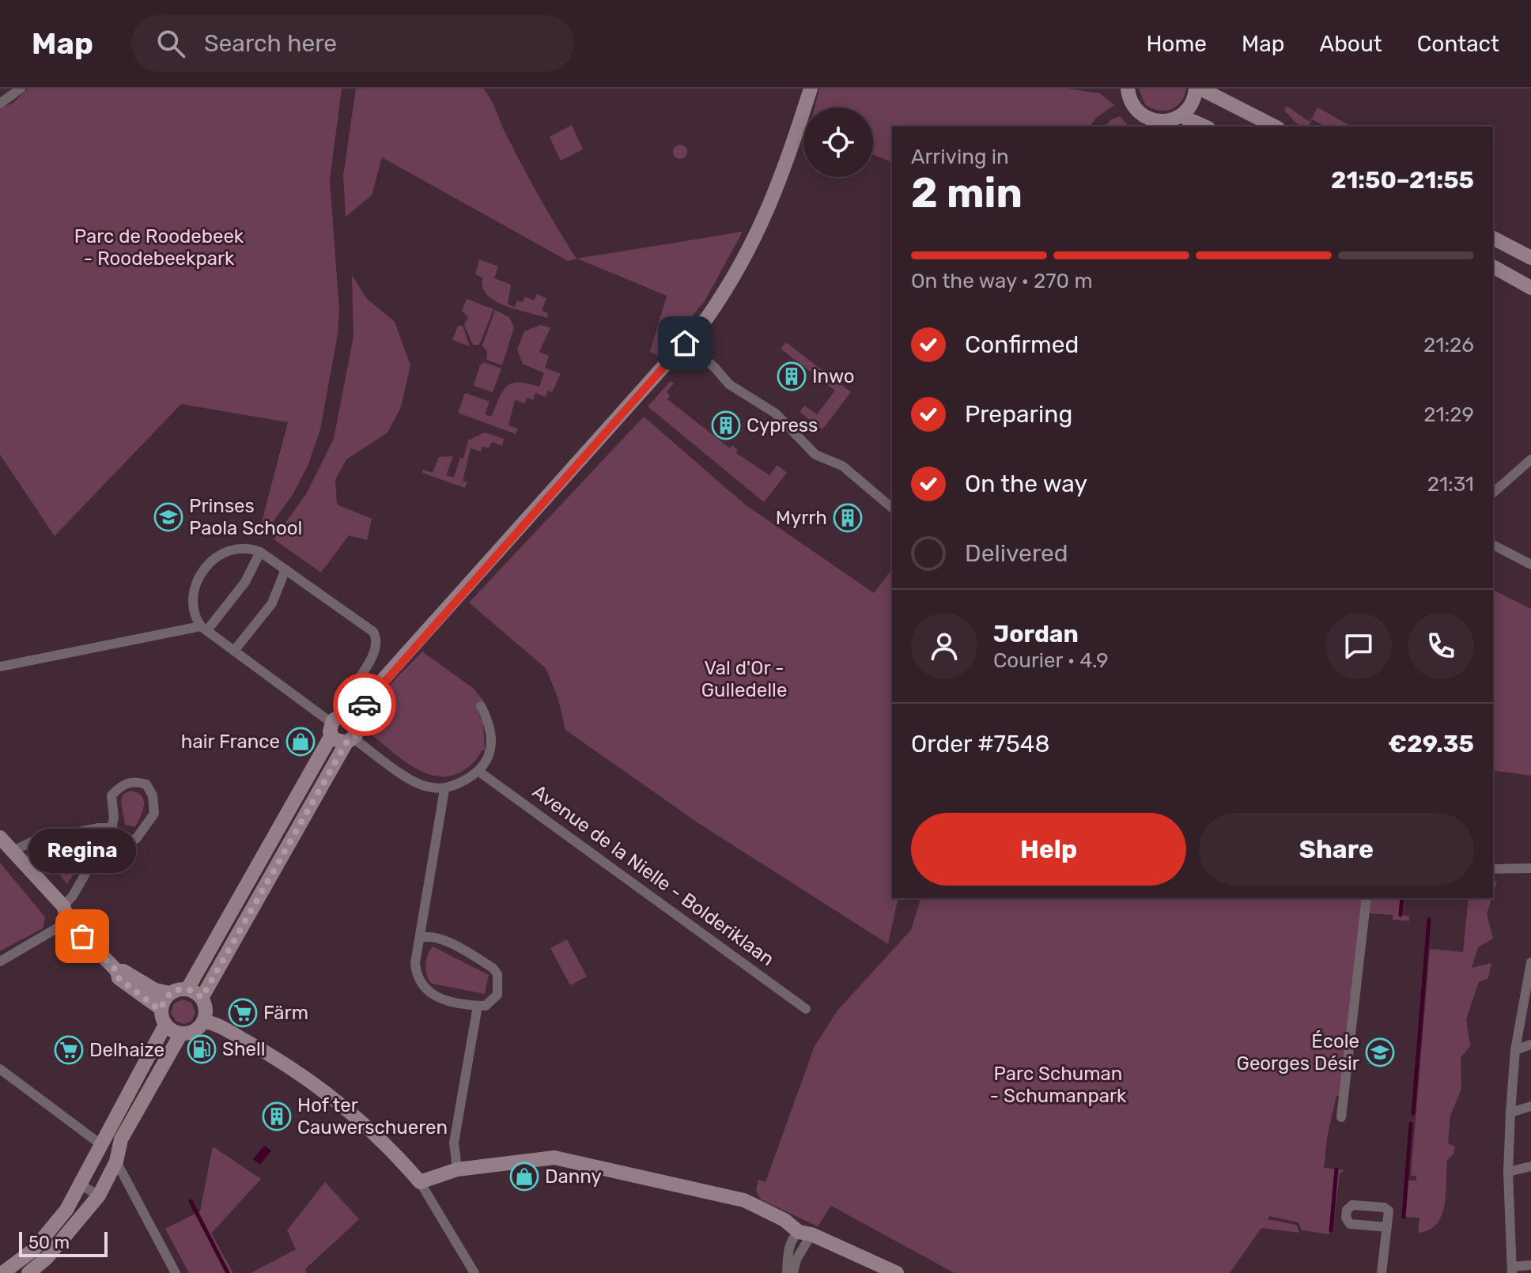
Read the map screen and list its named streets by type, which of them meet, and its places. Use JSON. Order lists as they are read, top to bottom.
{
  "streets": {
    "street": ["Avenue de la Nielle - Bolderiklaan"]
  },
  "parks": ["Parc de Roodebeek - Roodebeekpark", "Val d'Or - Gulledelle", "Parc Schuman - Schumanpark"],
  "places": {
    "building": [
      "Inwo",
      "Cypress",
      "Myrrh",
      "Hof ter Cauwerschueren"
    ],
    "school or university": ["Prinses Paola School", "École Georges Désir"],
    "shop": ["hair France", "Danny"],
    "other": ["Regina"],
    "supermarket": ["Färm", "Delhaize"],
    "fuel station": ["Shell"]
  },
  "scale_bar": "50 m",
  "page": {
    "header": "Map",
    "search": "Search here",
    "nav": [
      "Home",
      "Map",
      "About",
      "Contact"
    ],
    "heading": ["2 min", "Arriving in", "21:50–21:55"],
    "panel": [
      "Jordan",
      "Courier · 4.9",
      "Order #7548",
      "€29.35"
    ],
    "bar": "On the way · 270 m",
    "list": [
      ["Confirmed", "21:26"],
      ["Preparing", "21:29"],
      ["On the way", "21:31"],
      "Delivered"
    ],
    "buttons": ["Help", "Share"],
    "bubble": "Regina",
    "scale": "50 m"
  }
}
